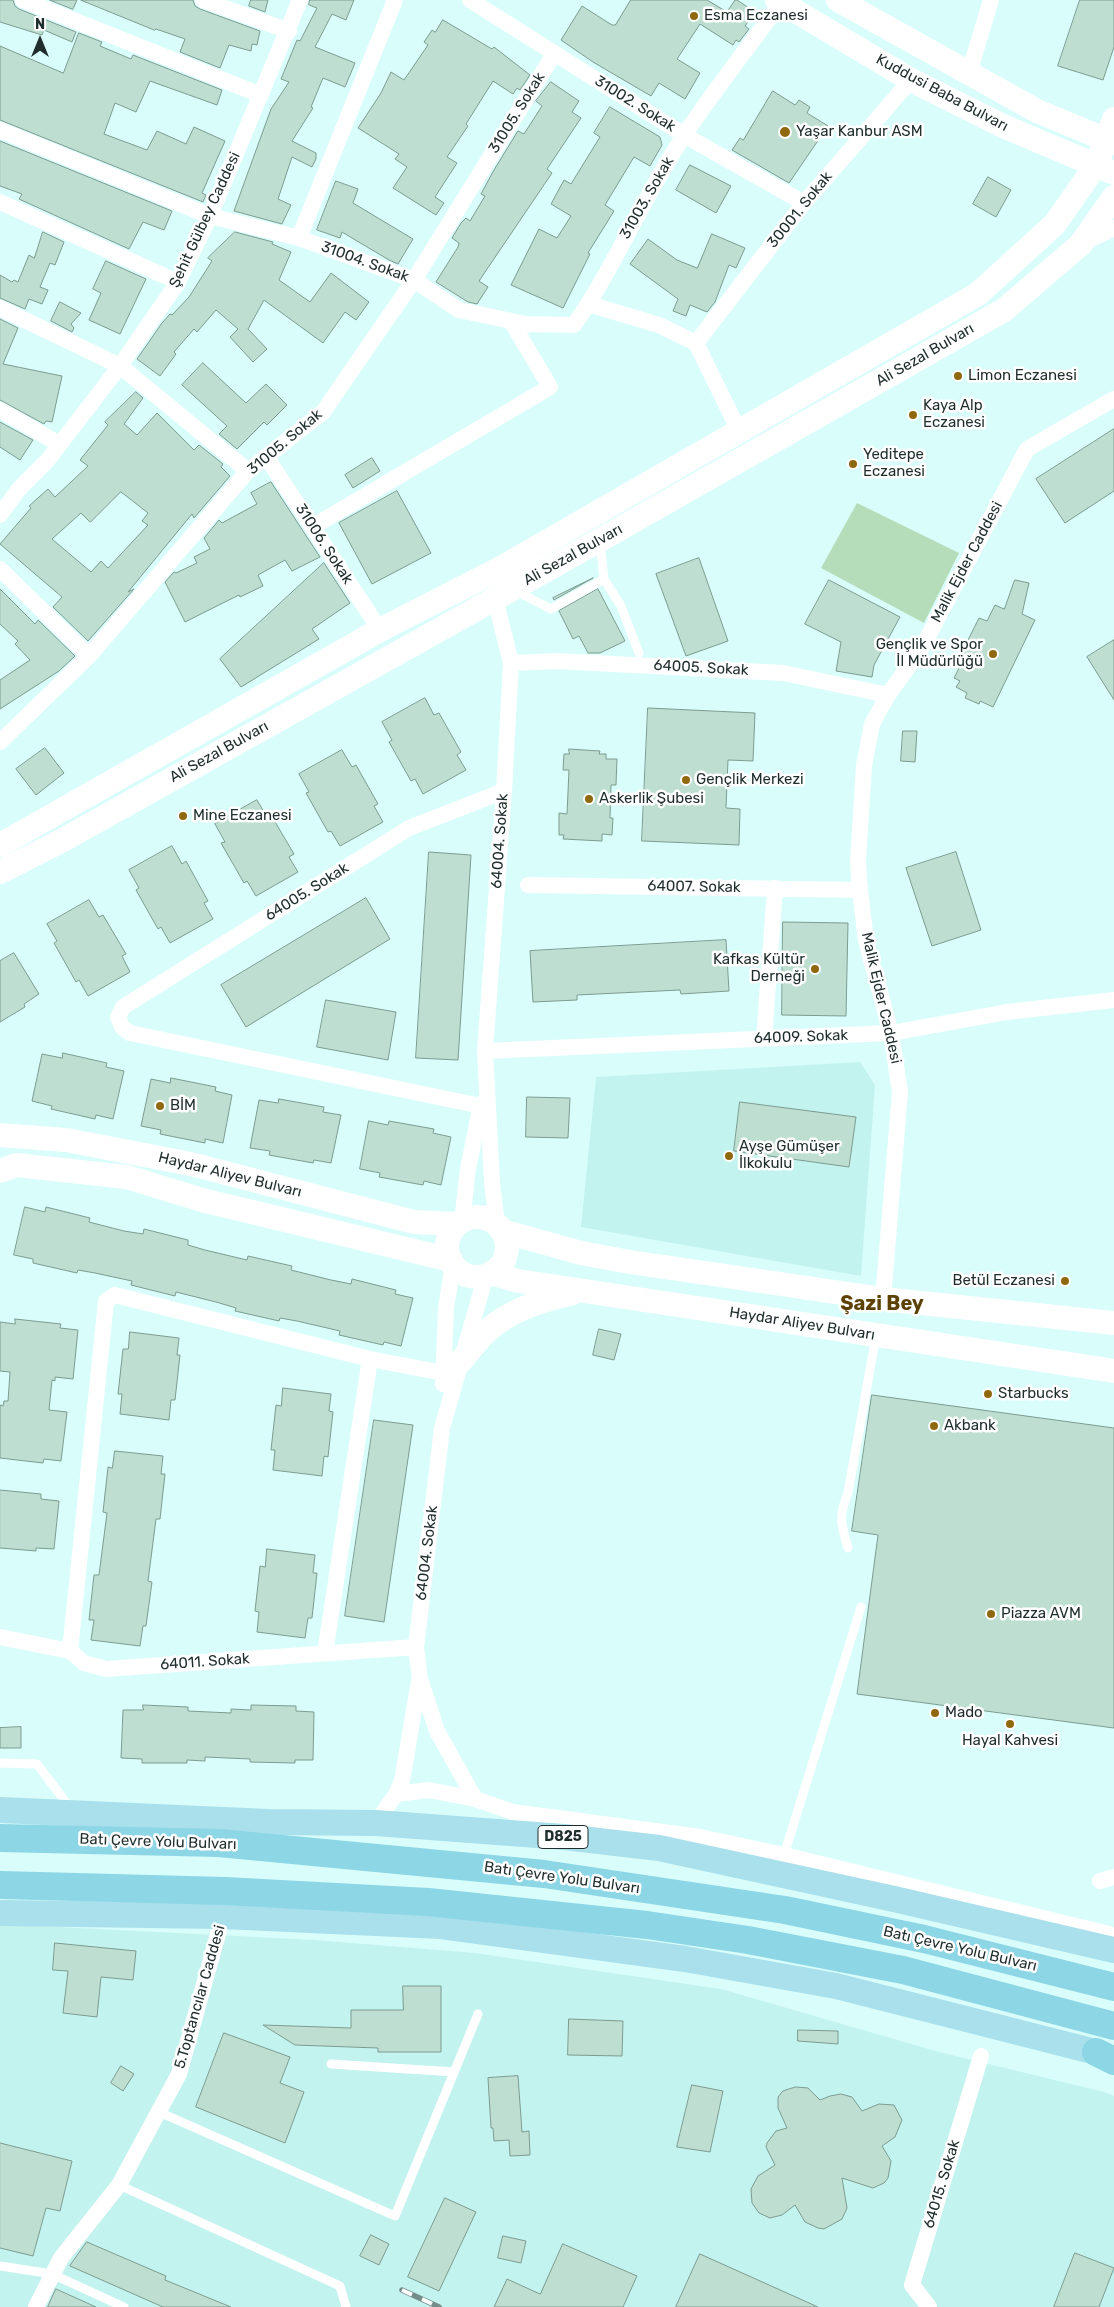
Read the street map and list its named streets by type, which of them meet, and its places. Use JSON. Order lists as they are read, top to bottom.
{
  "streets": {
    "highway": ["Batı Çevre Yolu Bulvarı"],
    "main road": [
      "Kuddusi Baba Bulvarı",
      "Ali Sezal Bulvarı",
      "Haydar Aliyev Bulvarı",
      "D825"
    ],
    "street": [
      "31002. Sokak",
      "31005. Sokak",
      "31003. Sokak",
      "30001. Sokak",
      "Şehit Gülbey Caddesi",
      "31004. Sokak",
      "31006. Sokak",
      "Malik Ejder Caddesi",
      "64005. Sokak",
      "64004. Sokak",
      "64007. Sokak",
      "64009. Sokak",
      "64011. Sokak",
      "5.Toptancılar Caddesi",
      "64015. Sokak"
    ]
  },
  "crossings": [
    ["Kuddusi Baba Bulvarı", "31003. Sokak"],
    ["Kuddusi Baba Bulvarı", "30001. Sokak"],
    ["Kuddusi Baba Bulvarı", "Ali Sezal Bulvarı"],
    ["31002. Sokak", "31005. Sokak"],
    ["31002. Sokak", "31003. Sokak"],
    ["31002. Sokak", "30001. Sokak"],
    ["31005. Sokak", "31004. Sokak"],
    ["31005. Sokak", "31006. Sokak"],
    ["31003. Sokak", "31004. Sokak"],
    ["Şehit Gülbey Caddesi", "31004. Sokak"],
    ["Ali Sezal Bulvarı", "31006. Sokak"],
    ["Ali Sezal Bulvarı", "64004. Sokak"],
    ["Malik Ejder Caddesi", "64005. Sokak"],
    ["Malik Ejder Caddesi", "64007. Sokak"],
    ["Malik Ejder Caddesi", "64009. Sokak"],
    ["64005. Sokak", "64004. Sokak"],
    ["64004. Sokak", "64009. Sokak"],
    ["64004. Sokak", "Haydar Aliyev Bulvarı"],
    ["64004. Sokak", "64011. Sokak"]
  ],
  "districts": ["Şazi Bey"],
  "places": [
    "Esma Eczanesi",
    "Yaşar Kanbur ASM",
    "Limon Eczanesi",
    "Kaya Alp Eczanesi",
    "Yeditepe Eczanesi",
    "Gençlik ve Spor İl Müdürlüğü",
    "Gençlik Merkezi",
    "Askerlik Şubesi",
    "Mine Eczanesi",
    "Kafkas Kültür Derneği",
    "BİM",
    "Ayşe Gümüşer İlkokulu",
    "Betül Eczanesi",
    "Starbucks",
    "Akbank",
    "Piazza AVM",
    "Mado",
    "Hayal Kahvesi"
  ],
  "north": "top"
}
